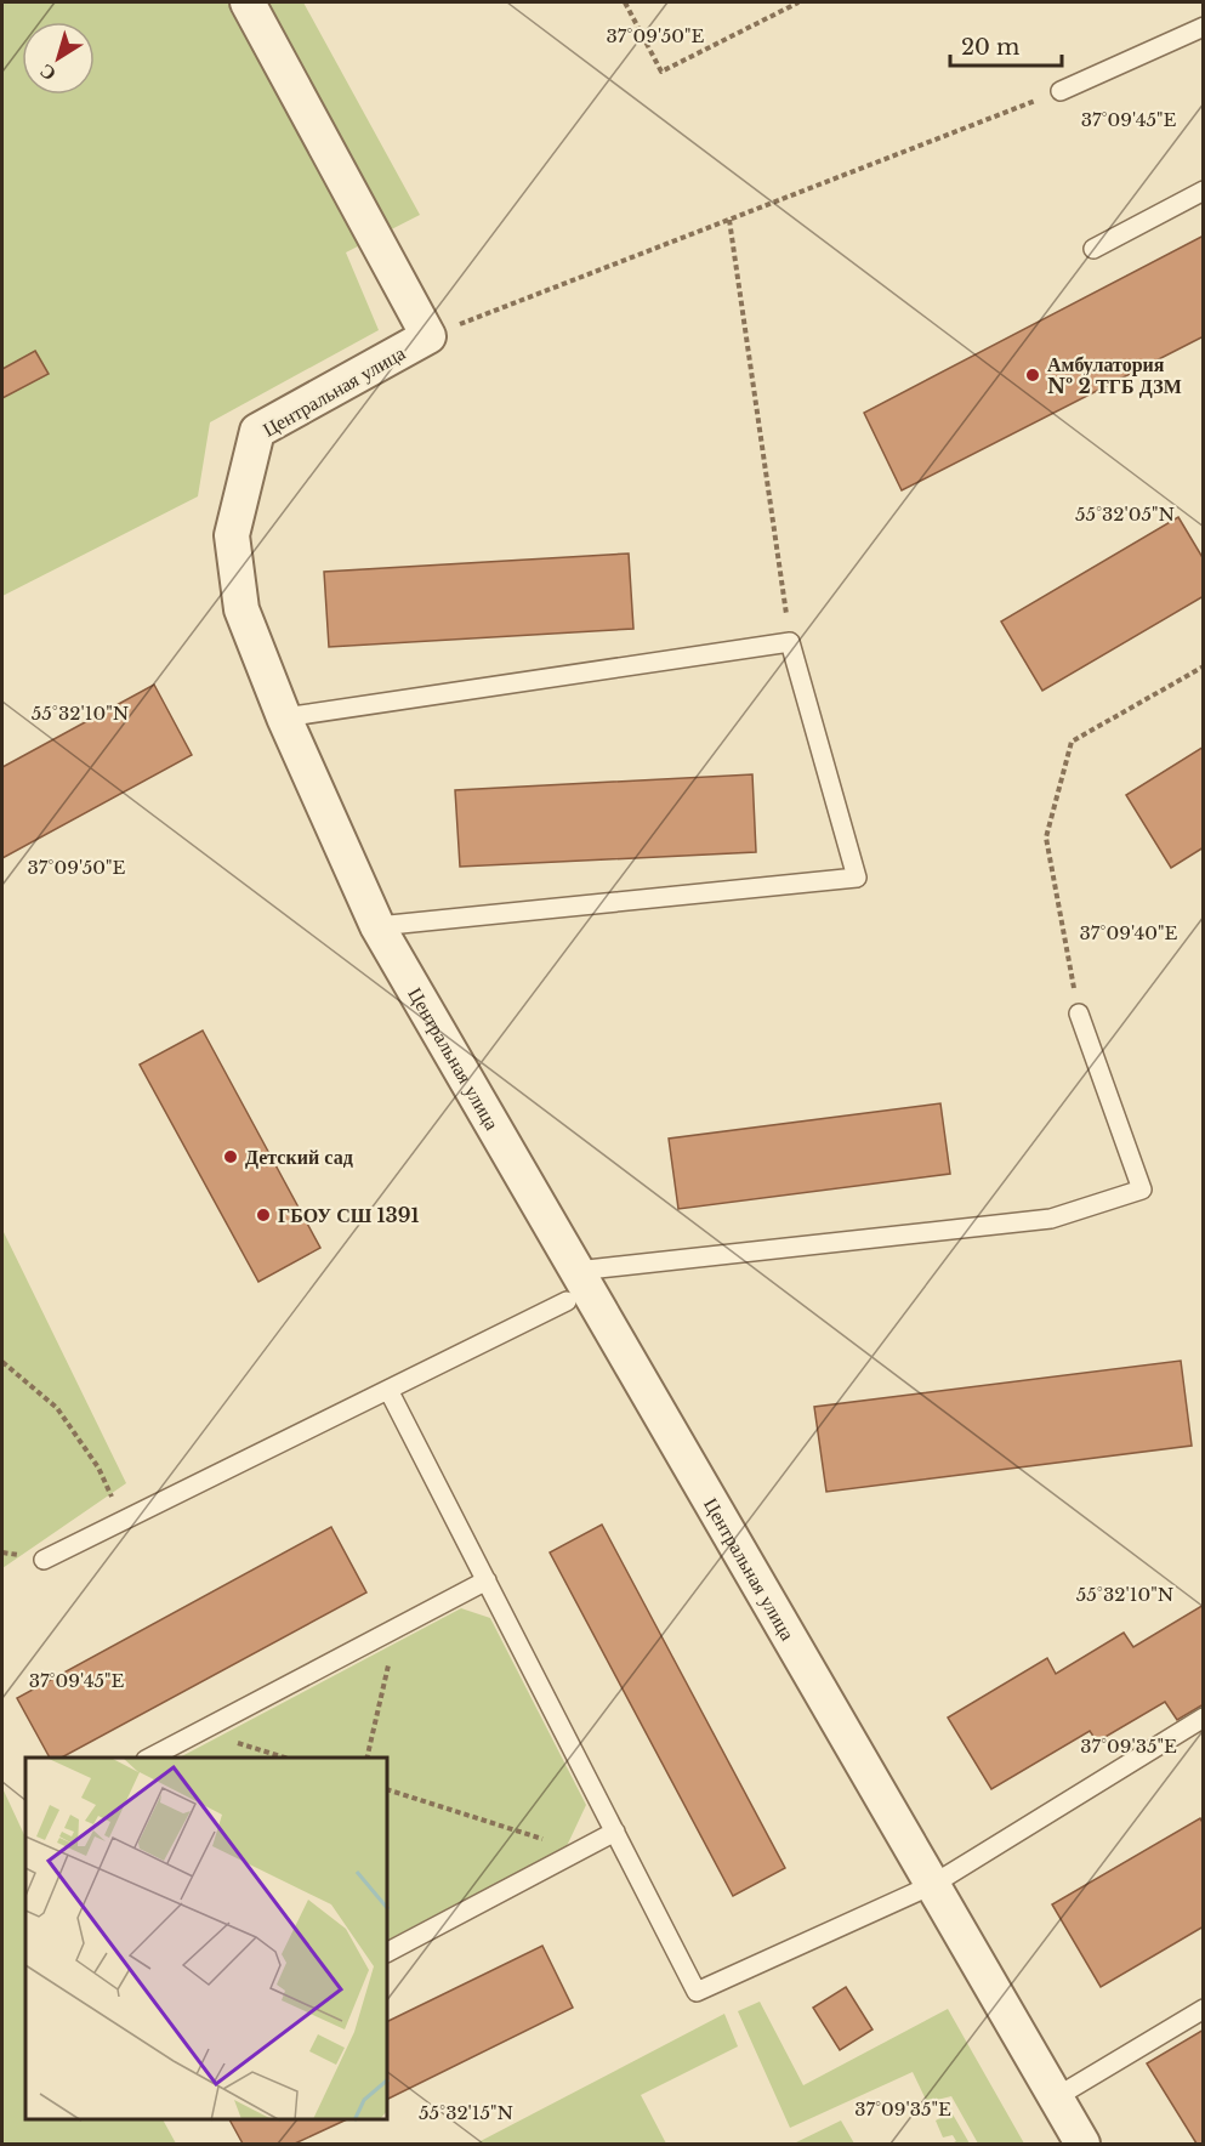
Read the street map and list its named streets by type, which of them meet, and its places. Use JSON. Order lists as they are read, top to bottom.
{
  "streets": {
    "street": ["Центральная улица"]
  },
  "places": ["Амбулатория № 2 ТГБ ДЗМ", "Детский сад", "ГБОУ СШ 1391"],
  "scale_bar": "20 m",
  "north": "bottom left",
  "coordinates": [
    "37°09'50\"E",
    "37°09'45\"E",
    "55°32'05\"N",
    "55°32'10\"N",
    "37°09'40\"E",
    "37°09'35\"E",
    "55°32'15\"N"
  ]
}
